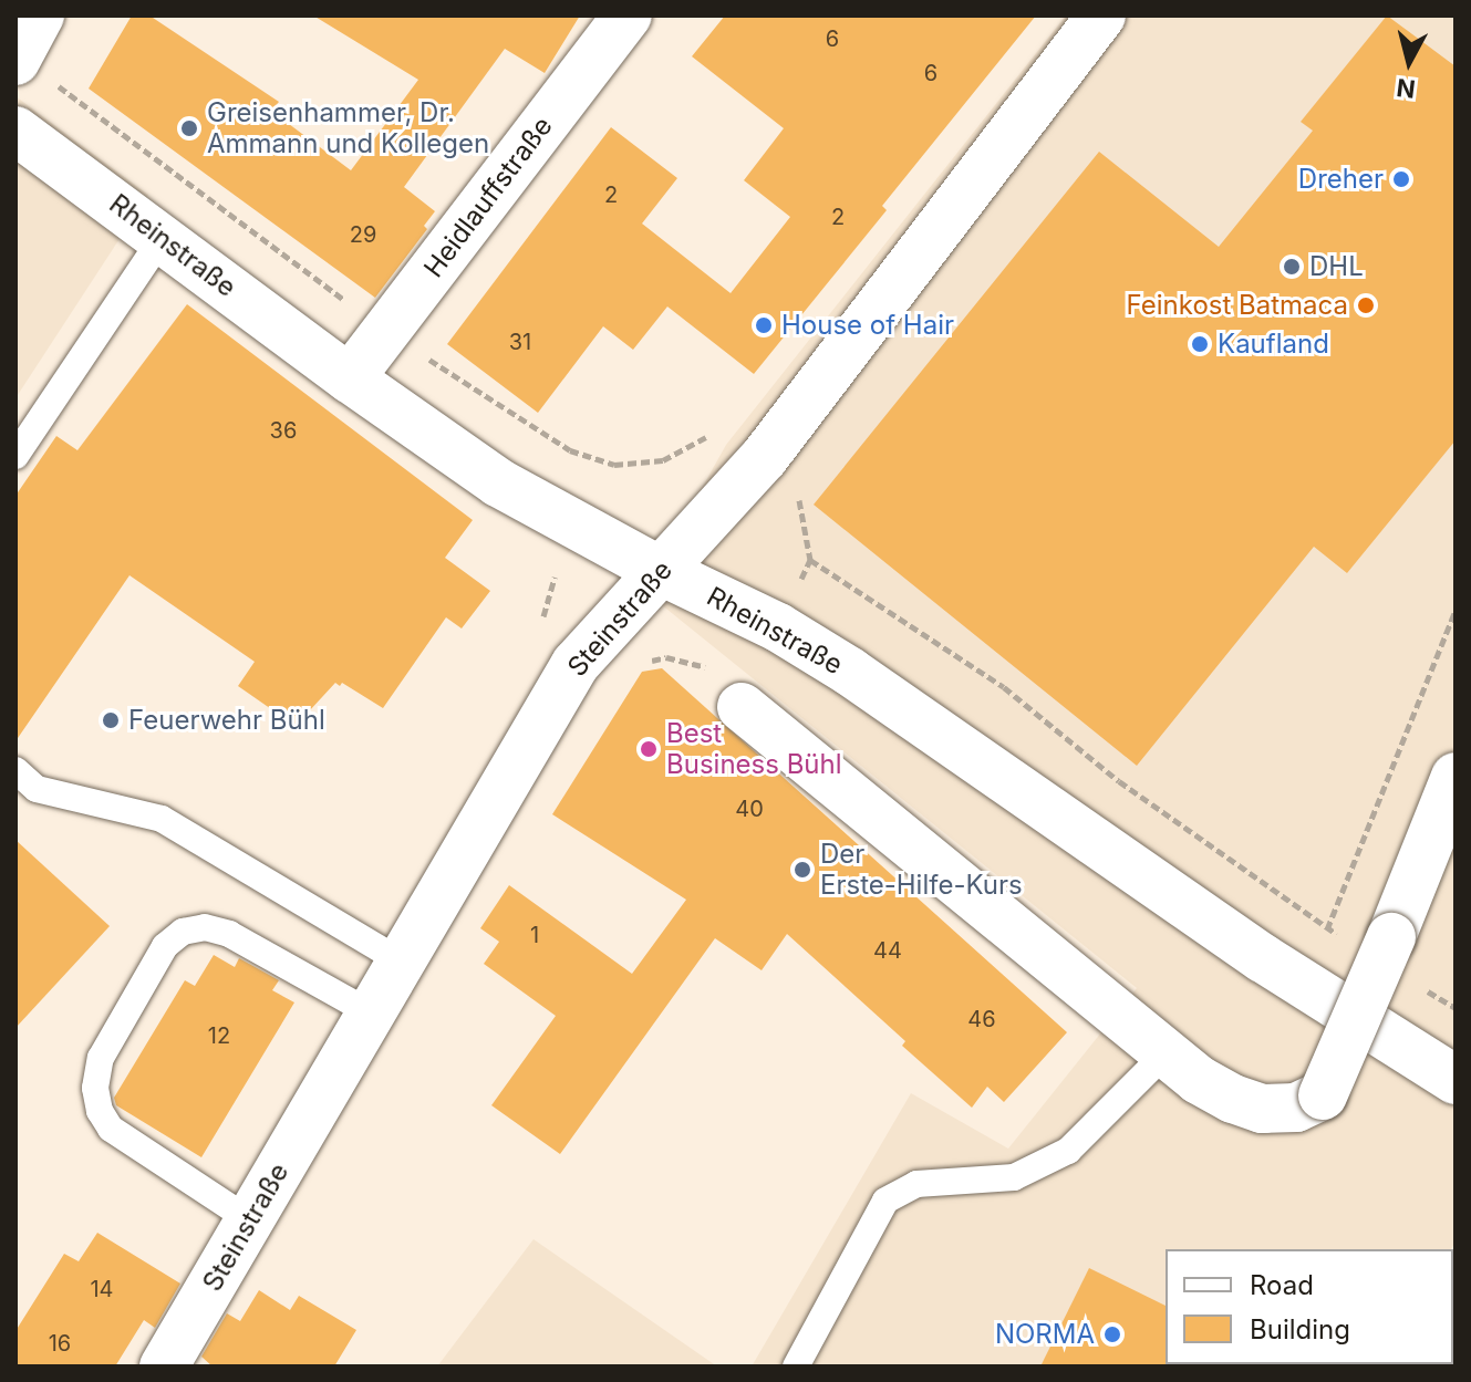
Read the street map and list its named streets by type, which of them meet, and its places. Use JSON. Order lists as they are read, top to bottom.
{
  "streets": {
    "street": ["Heidlauffstraße", "Rheinstraße", "Steinstraße"]
  },
  "crossings": [
    ["Heidlauffstraße", "Rheinstraße"],
    ["Rheinstraße", "Steinstraße"]
  ],
  "places": [
    "Greisenhammer, Dr. Ammann und Kollegen",
    "Dreher",
    "DHL",
    "Feinkost Batmaca",
    "House of Hair",
    "Kaufland",
    "Feuerwehr Bühl",
    "Best Business Bühl",
    "Der Erste-Hilfe-Kurs",
    "NORMA"
  ],
  "house_numbers": [
    "6",
    "6",
    "2",
    "2",
    "29",
    "31",
    "36",
    "40",
    "1",
    "44",
    "46",
    "12",
    "14",
    "16"
  ],
  "legend": ["Road", "Building"],
  "north": "bottom"
}
